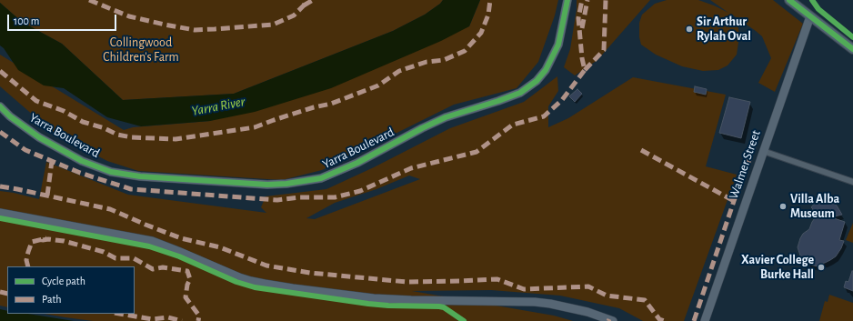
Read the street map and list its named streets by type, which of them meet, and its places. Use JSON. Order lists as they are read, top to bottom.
{
  "streets": {
    "street": ["Yarra Boulevard", "Walmer Street"]
  },
  "water": ["Yarra River"],
  "parks": ["Collingwood Children's Farm"],
  "places": ["Sir Arthur Rylah Oval", "Villa Alba Museum", "Xavier College Burke Hall"],
  "legend": ["Cycle path", "Path"],
  "scale_bar": "100 m"
}
